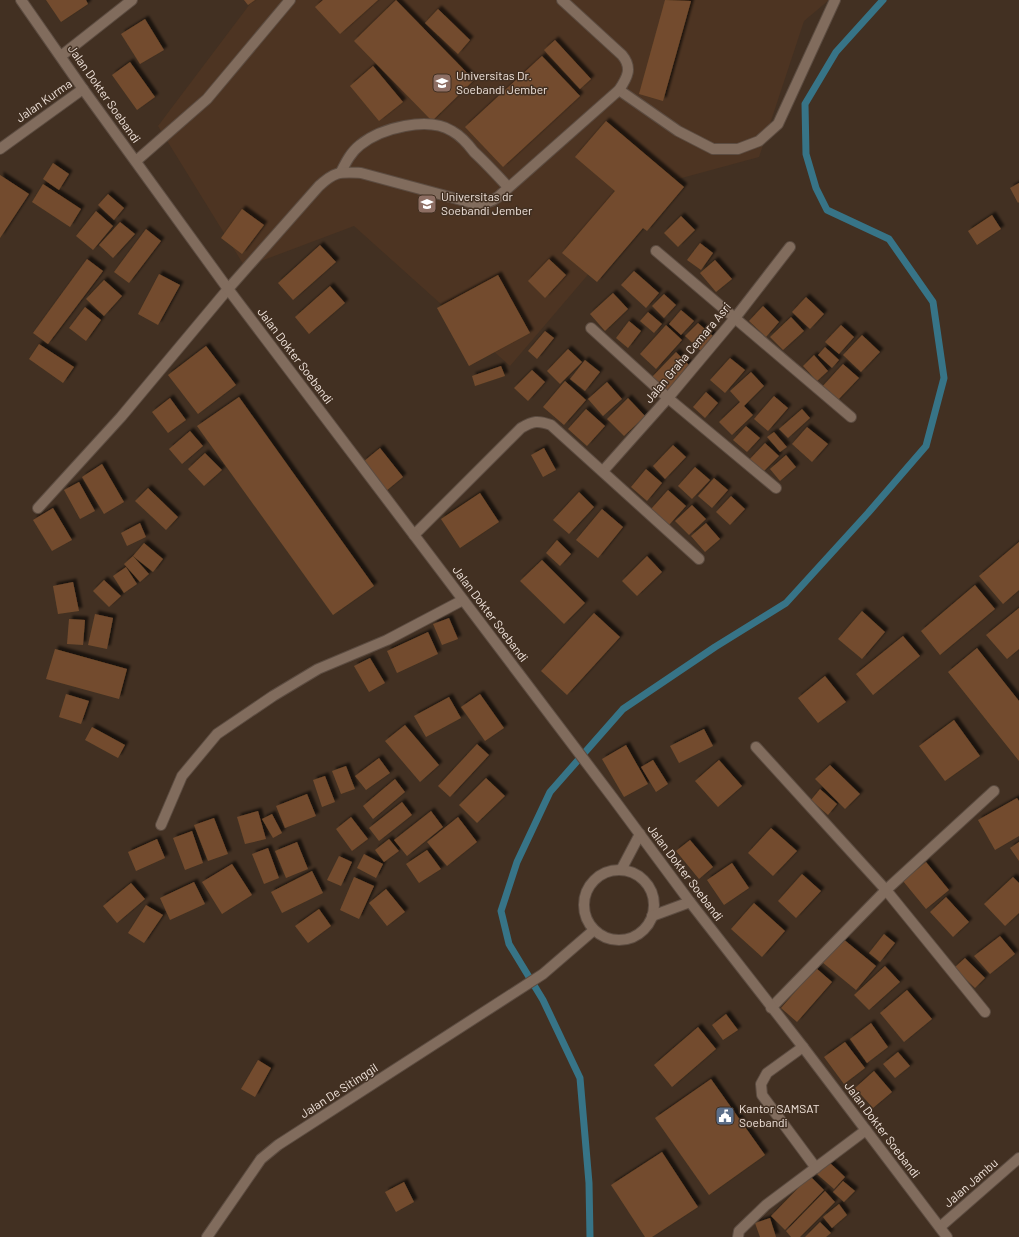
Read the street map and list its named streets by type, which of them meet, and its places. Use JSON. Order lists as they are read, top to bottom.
{
  "streets": {
    "street": [
      "Jalan Dokter Soebandi",
      "Jalan Kurma",
      "Jalan Graha Cemara Asri",
      "Jalan De Sitinggil",
      "Jalan Jambu"
    ]
  },
  "crossings": [
    ["Jalan Dokter Soebandi", "Jalan Kurma"],
    ["Jalan Dokter Soebandi", "Jalan Jambu"]
  ],
  "places": {
    "school or university": ["Universitas Dr. Soebandi Jember", "Universitas dr Soebandi Jember"],
    "public building": ["Kantor SAMSAT Soebandi"]
  }
}
